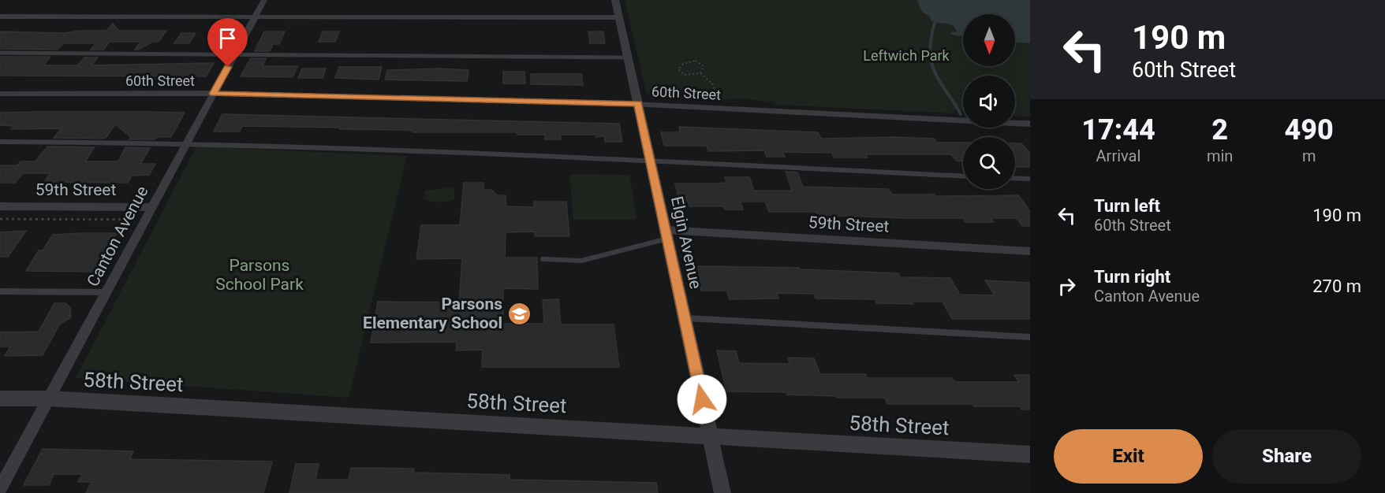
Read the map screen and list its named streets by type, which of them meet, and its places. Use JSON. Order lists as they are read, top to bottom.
{
  "streets": {
    "street": [
      "60th Street",
      "59th Street",
      "Canton Avenue",
      "Elgin Avenue",
      "58th Street"
    ]
  },
  "crossings": [
    ["60th Street", "Canton Avenue"],
    ["60th Street", "Elgin Avenue"],
    ["59th Street", "Canton Avenue"],
    ["59th Street", "Elgin Avenue"],
    ["Canton Avenue", "58th Street"],
    ["Elgin Avenue", "58th Street"]
  ],
  "parks": ["Leftwich Park", "Parsons School Park"],
  "places": {
    "school or university": ["Parsons Elementary School"]
  },
  "north": "bottom",
  "page": {
    "turn": ["190 m", "60th Street"],
    "eta": [
      "17:44",
      "Arrival",
      "2",
      "min",
      "490",
      "m"
    ],
    "list": [
      {
        "name": "Turn left",
        "note": "60th Street",
        "value": "190 m"
      },
      {
        "name": "Turn right",
        "note": "Canton Avenue",
        "value": "270 m"
      }
    ],
    "buttons": ["Exit", "Share"]
  }
}
